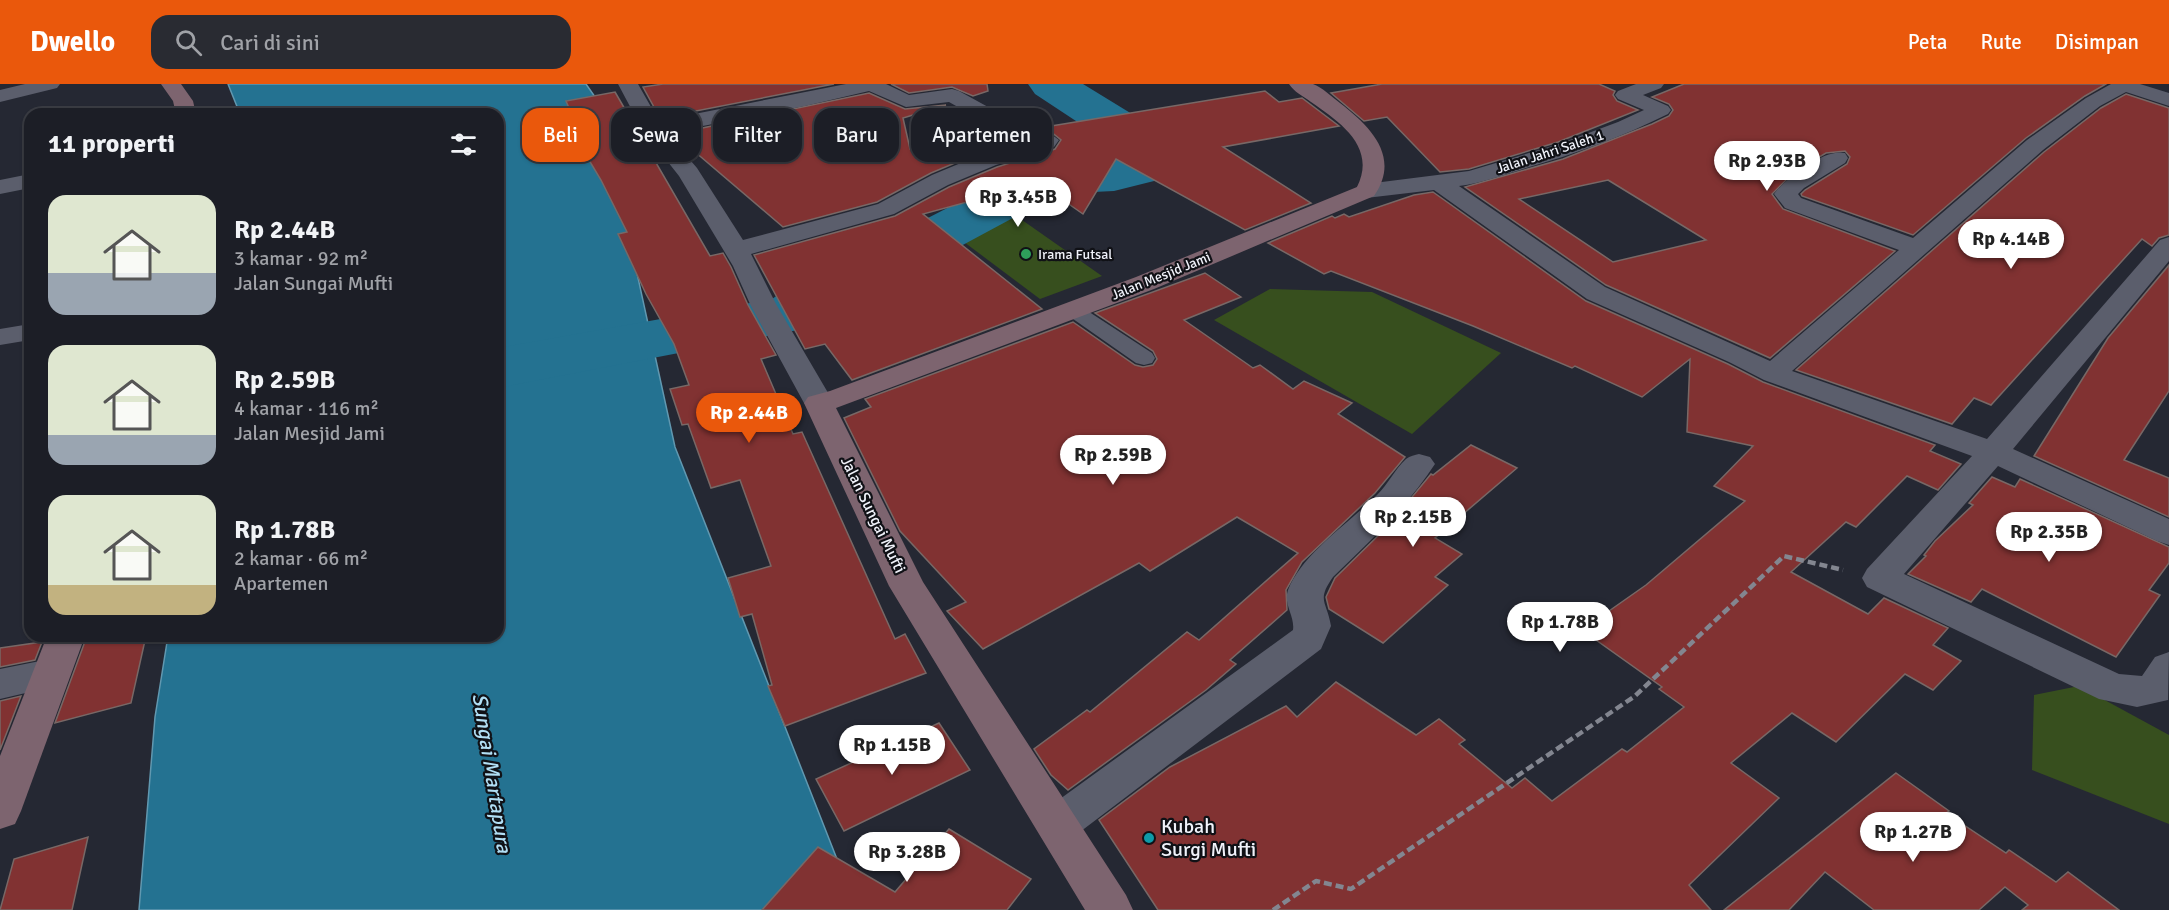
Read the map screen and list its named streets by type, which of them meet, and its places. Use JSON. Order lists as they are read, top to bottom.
{
  "streets": {
    "street": ["Jalan Jahri Saleh 1", "Jalan Mesjid Jami", "Jalan Sungai Mufti"]
  },
  "crossings": [
    ["Jalan Jahri Saleh 1", "Jalan Mesjid Jami"],
    ["Jalan Mesjid Jami", "Jalan Sungai Mufti"]
  ],
  "water": ["Sungai Martapura"],
  "places": ["Irama Futsal", "Kubah Surgi Mufti"],
  "page": {
    "header": "Dwello",
    "search": "Cari di sini",
    "nav": ["Peta", "Rute", "Disimpan"],
    "chip": [
      "Beli",
      "Sewa",
      "Filter",
      "Baru",
      "Apartemen"
    ],
    "heading": "11 properti",
    "price": [
      "Rp 2.93B",
      "Rp 3.45B",
      "Rp 4.14B",
      "Rp 2.44B",
      "Rp 2.59B",
      "Rp 2.15B",
      "Rp 2.35B",
      "Rp 1.78B",
      "Rp 1.15B",
      "Rp 1.27B",
      "Rp 3.28B"
    ],
    "list": [
      {
        "name": "Rp 2.44B",
        "note": "3 kamar · 92 m² · Jalan Sungai Mufti"
      },
      {
        "name": "Rp 2.59B",
        "note": "4 kamar · 116 m² · Jalan Mesjid Jami"
      },
      {
        "name": "Rp 1.78B",
        "note": "2 kamar · 66 m² · Apartemen"
      }
    ]
  }
}
